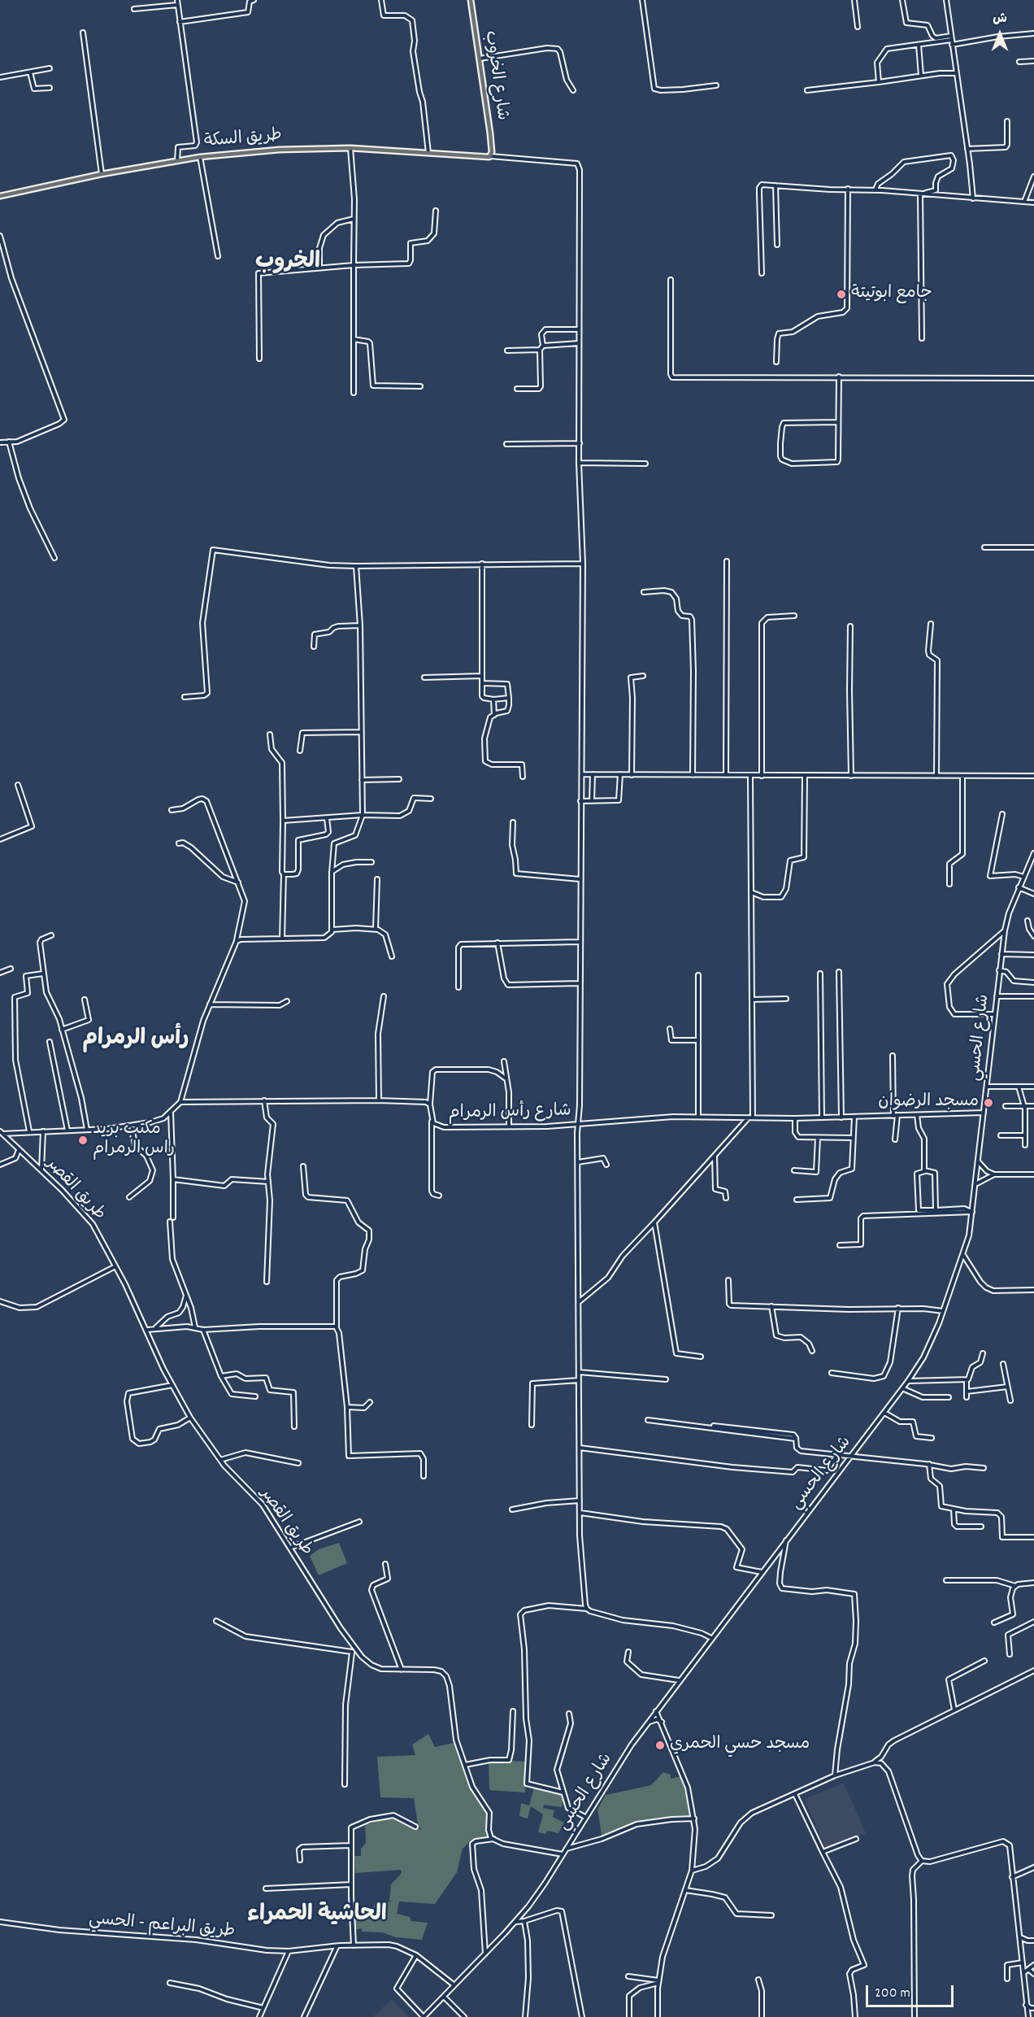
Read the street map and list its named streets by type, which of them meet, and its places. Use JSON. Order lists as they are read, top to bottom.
{
  "streets": {
    "main road": ["شارع الخروب", "طريق السكة"],
    "street": [
      "شارع الحسي",
      "شارع رأس الرمرام",
      "طريق القصر",
      "طريق البراعم - الحسي"
    ]
  },
  "crossings": [
    ["شارع الخروب", "طريق السكة"],
    ["شارع الحسي", "شارع رأس الرمرام"],
    ["شارع الحسي", "طريق البراعم - الحسي"]
  ],
  "districts": ["الخروب", "رأس الرمرام", "الحاشية الحمراء"],
  "places": [
    "جامع ابوتيتة",
    "مسجد الرضوان",
    "مكتب بريد راس الرمرام",
    "مسجد حسي الحمري"
  ],
  "scale_bar": "200 m",
  "north": "top"
}
